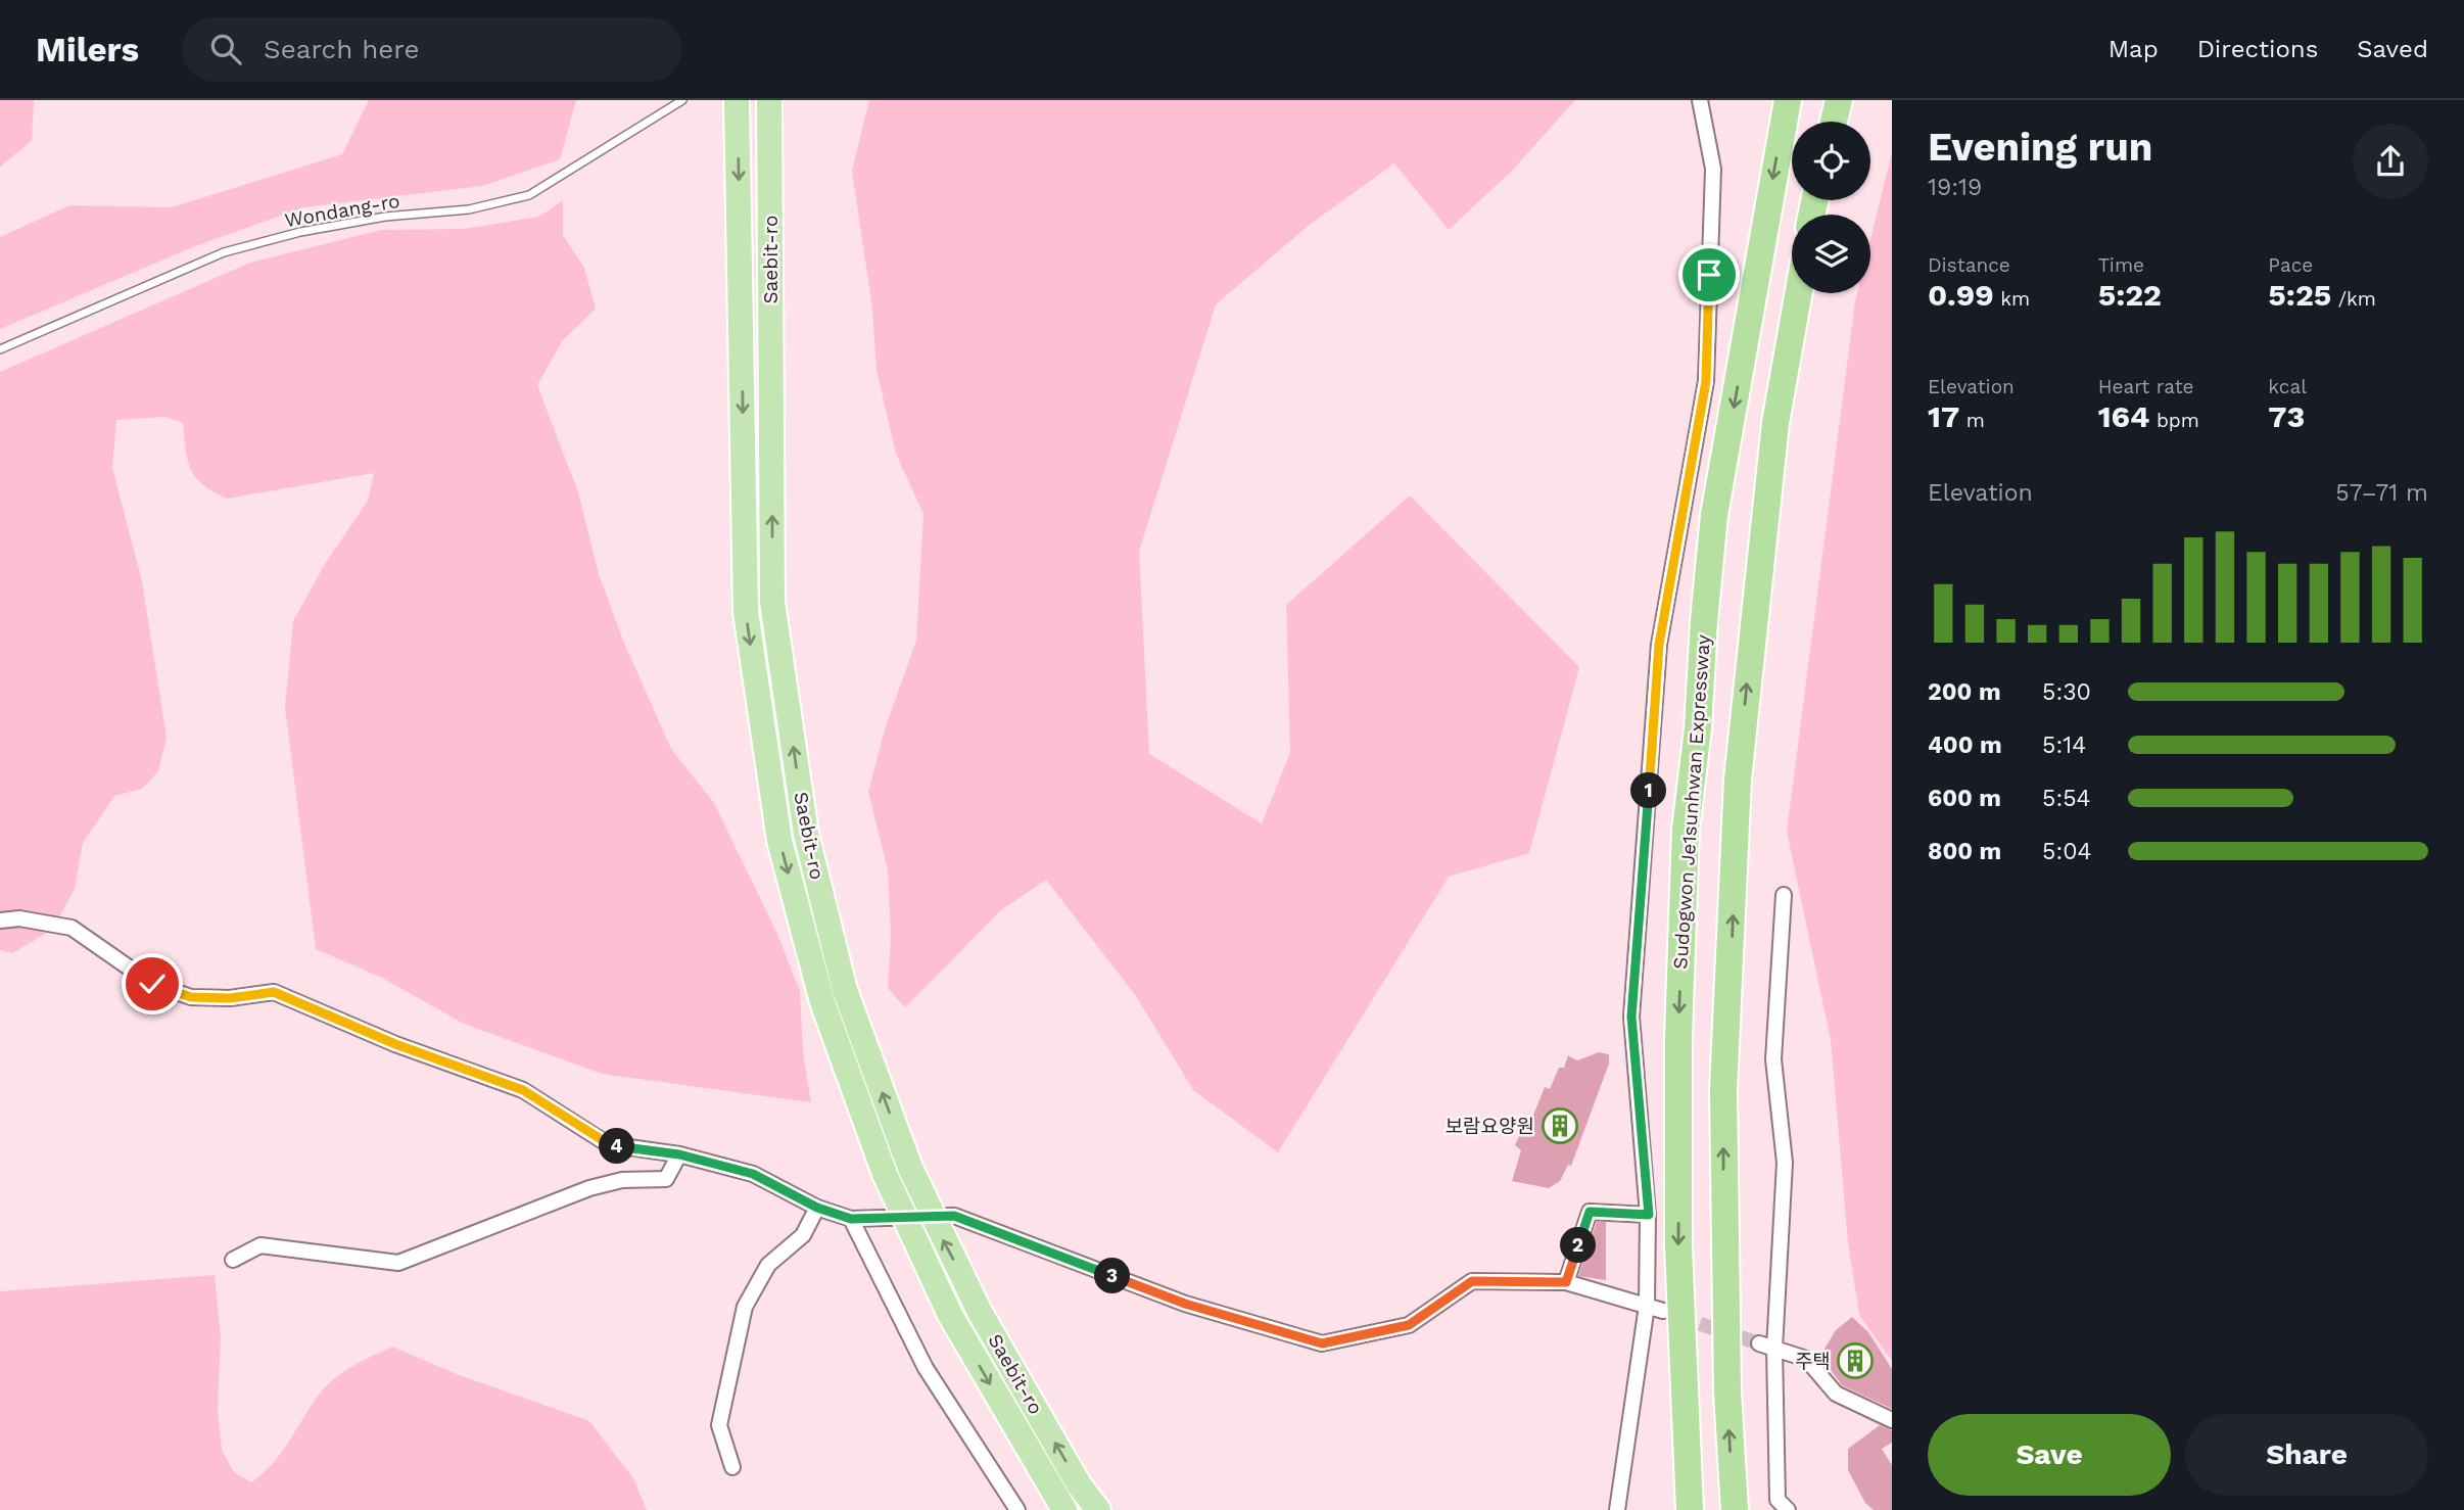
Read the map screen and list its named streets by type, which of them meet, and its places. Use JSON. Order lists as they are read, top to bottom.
{
  "streets": {
    "highway": ["Saebit-ro", "Sudogwon Je1sunhwan Expressway"],
    "lane": ["Wondang-ro"]
  },
  "places": {
    "building": ["보람요양원", "주택"]
  },
  "page": {
    "header": "Milers",
    "search": "Search here",
    "nav": ["Map", "Directions", "Saved"],
    "heading": ["Evening run", "19:19"],
    "stats": [
      ["Distance", "0.99 km"],
      ["Time", "5:22"],
      ["Pace", "5:25 /km"],
      ["Elevation", "17 m"],
      ["Heart rate", "164 bpm"],
      ["kcal", "73"]
    ],
    "chart": ["Elevation", "57–71 m"],
    "list": [
      {
        "name": "200 m",
        "note": "5:30"
      },
      {
        "name": "400 m",
        "note": "5:14"
      },
      {
        "name": "600 m",
        "note": "5:54"
      },
      {
        "name": "800 m",
        "note": "5:04"
      }
    ],
    "pins": [
      "1",
      "4",
      "2",
      "3"
    ],
    "buttons": ["Save", "Share"]
  }
}
